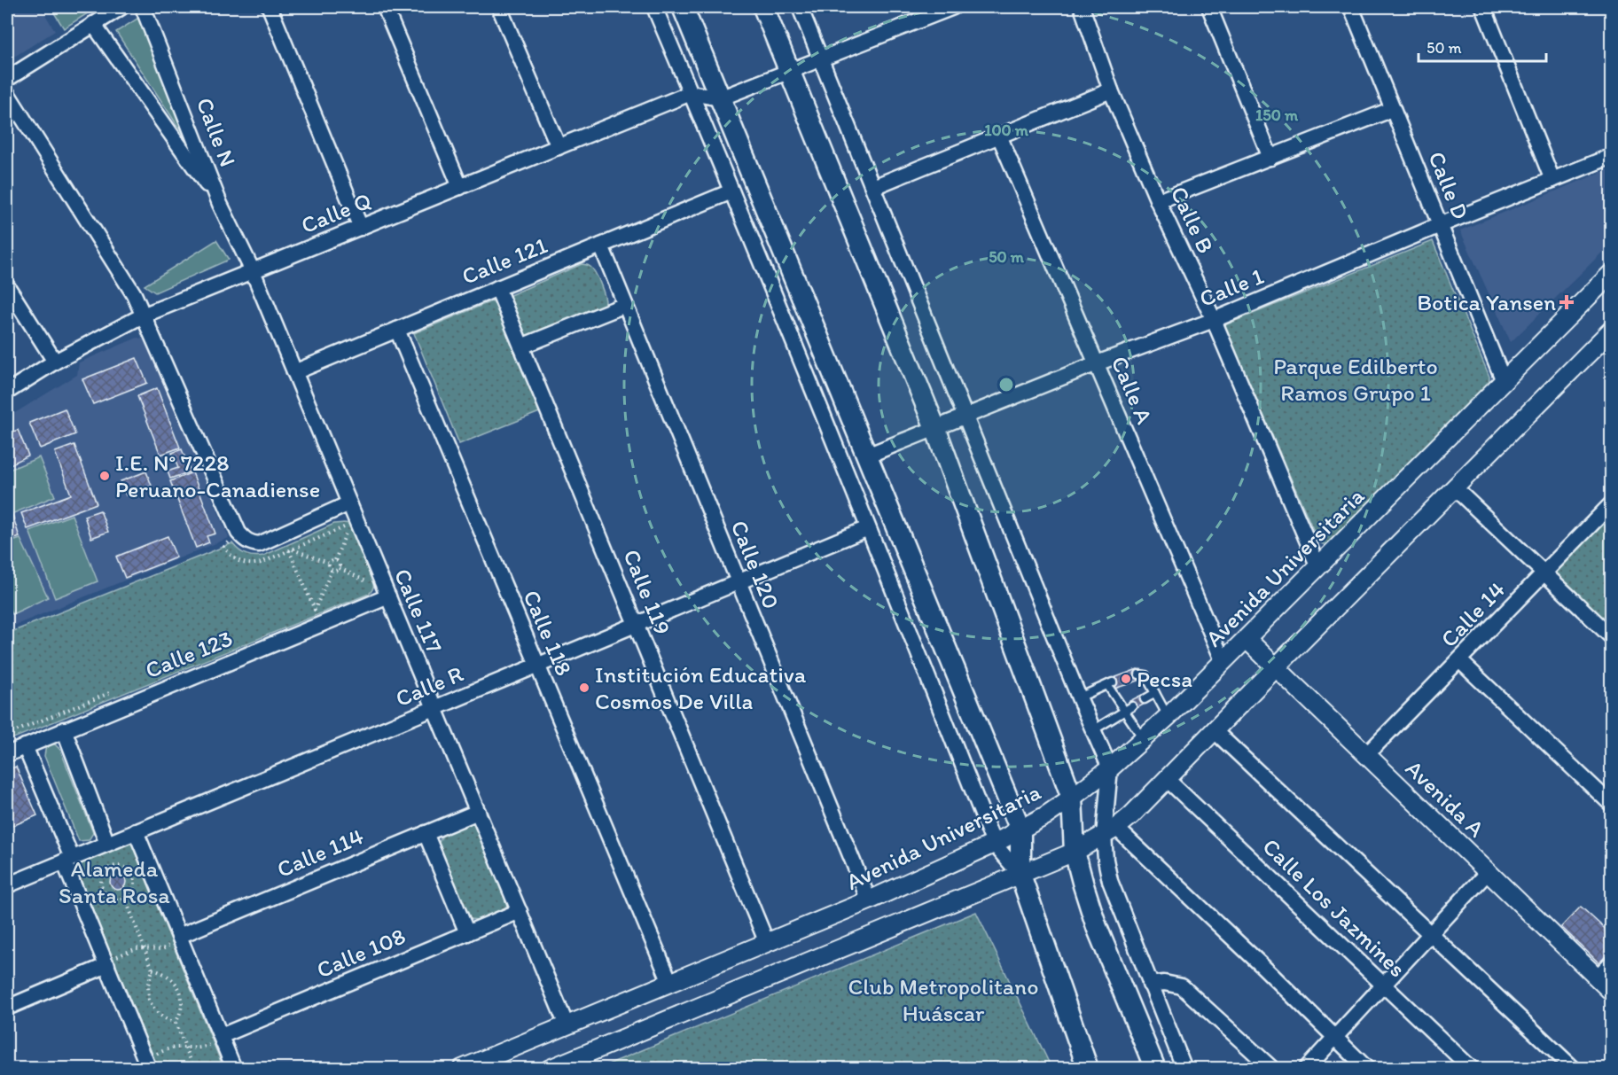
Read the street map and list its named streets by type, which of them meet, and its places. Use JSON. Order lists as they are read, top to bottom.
{
  "streets": {
    "street": [
      "Calle N",
      "Calle D",
      "Calle Q",
      "Calle B",
      "Calle 121",
      "Calle 1",
      "Calle A",
      "Calle 120",
      "Avenida Universitaria",
      "Calle 119",
      "Calle 117",
      "Calle 14",
      "Calle 118",
      "Calle 123",
      "Calle R",
      "Avenida A",
      "Calle 114",
      "Calle Los Jazmines",
      "Calle 108"
    ]
  },
  "crossings": [
    ["Calle N", "Calle Q"],
    ["Calle N", "Calle 117"],
    ["Calle D", "Calle 1"],
    ["Calle D", "Avenida Universitaria"],
    ["Calle Q", "Calle 117"],
    ["Calle B", "Calle 1"],
    ["Calle B", "Avenida Universitaria"],
    ["Calle 121", "Calle 120"],
    ["Calle 121", "Calle 119"],
    ["Calle 121", "Calle 117"],
    ["Calle 121", "Calle 118"],
    ["Calle 1", "Calle A"],
    ["Calle A", "Avenida Universitaria"],
    ["Calle 120", "Avenida Universitaria"],
    ["Calle 120", "Calle R"],
    ["Avenida Universitaria", "Calle 119"],
    ["Avenida Universitaria", "Calle 117"],
    ["Avenida Universitaria", "Calle 118"],
    ["Avenida Universitaria", "Avenida A"],
    ["Calle 119", "Calle R"],
    ["Calle 117", "Calle 123"],
    ["Calle 117", "Calle R"],
    ["Calle 117", "Calle 114"],
    ["Calle 117", "Calle 108"],
    ["Calle 14", "Avenida A"],
    ["Calle 118", "Calle R"]
  ],
  "parks": ["Parque Edilberto Ramos Grupo 1", "Alameda Santa Rosa", "Club Metropolitano Huáscar"],
  "places": {
    "health": ["Botica Yansen"],
    "other": ["I.E. N° 7228 Peruano-Canadiense", "Pecsa", "Institución Educativa Cosmos De Villa"]
  },
  "scale_bar": "50 m",
  "rings": ["150 m", "100 m", "50 m"]
}
